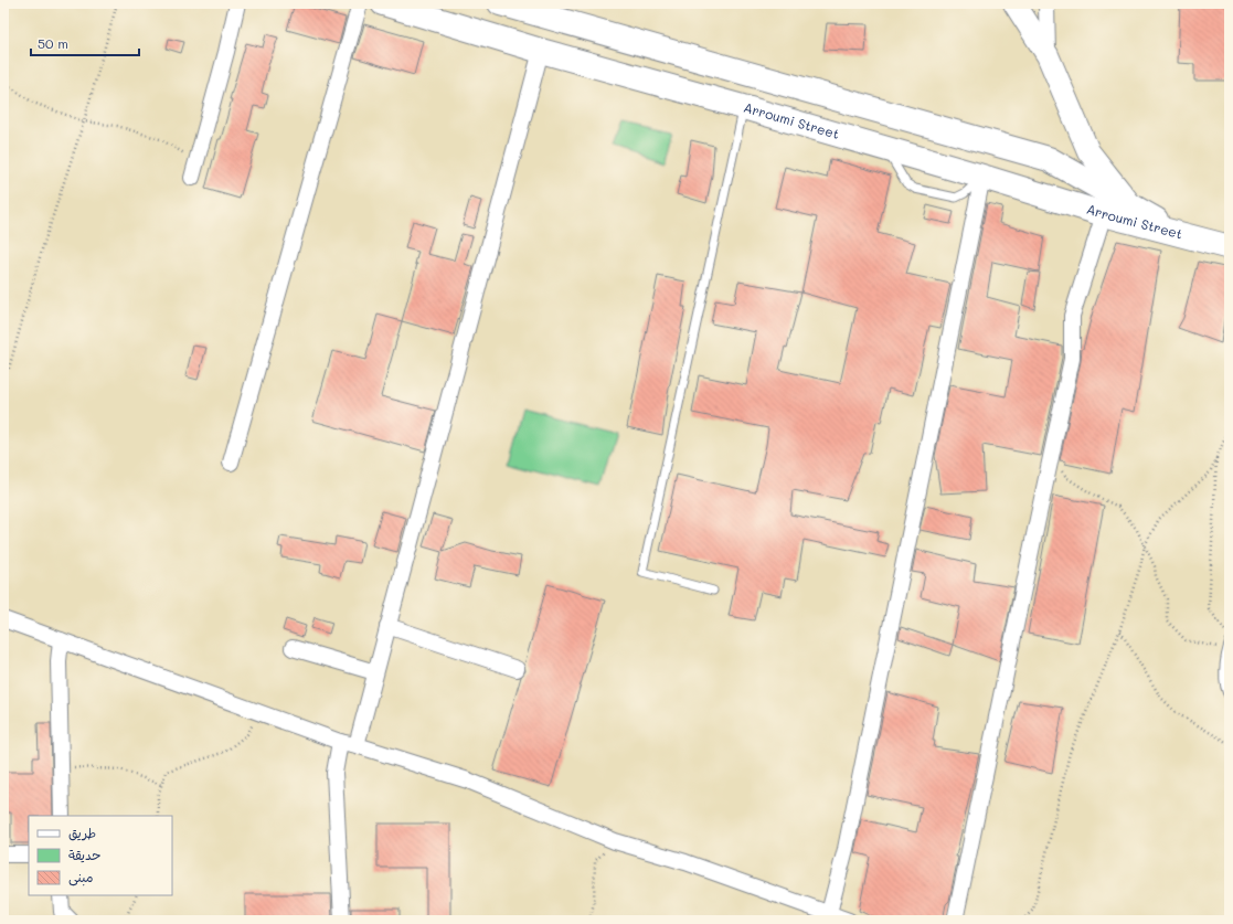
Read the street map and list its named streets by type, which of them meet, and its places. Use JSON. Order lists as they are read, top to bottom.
{
  "streets": {
    "main road": ["Arroumi Street"]
  },
  "legend": ["طريق", "حديقة", "مبنى"],
  "scale_bar": "50 m"
}
